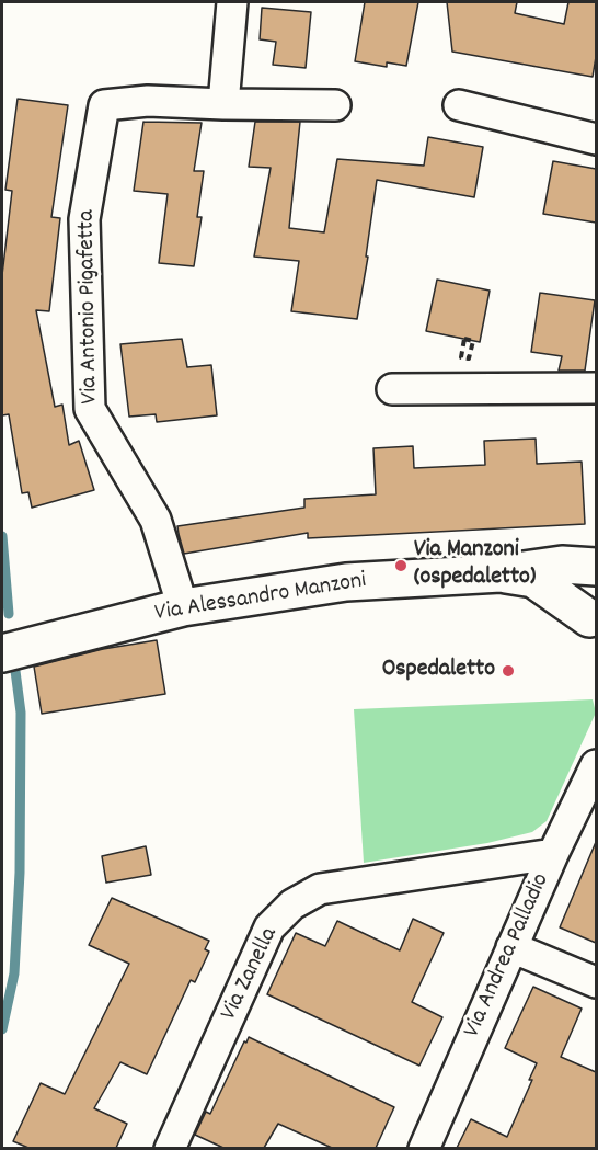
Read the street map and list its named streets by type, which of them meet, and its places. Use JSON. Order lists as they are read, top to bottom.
{
  "streets": {
    "street": [
      "Via Antonio Pigafetta",
      "Via Alessandro Manzoni",
      "Via Andrea Palladio",
      "Via Zanella"
    ]
  },
  "crossings": [
    ["Via Antonio Pigafetta", "Via Alessandro Manzoni"],
    ["Via Andrea Palladio", "Via Zanella"]
  ],
  "places": ["Via Manzoni (ospedaletto)", "Ospedaletto"]
}
